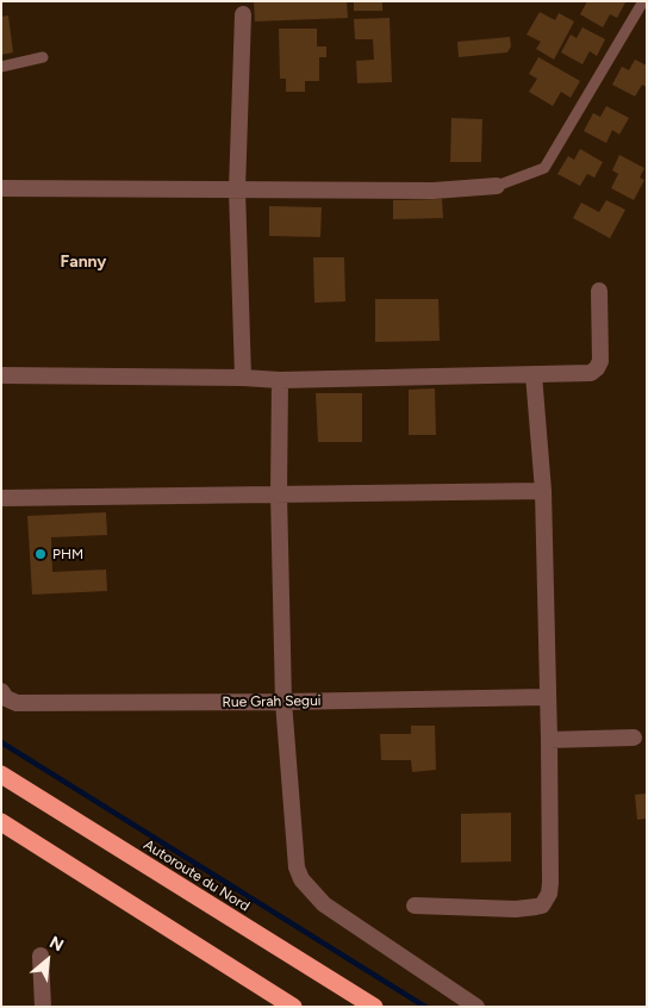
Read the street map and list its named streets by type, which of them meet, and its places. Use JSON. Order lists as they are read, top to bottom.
{
  "streets": {
    "highway": ["Autoroute du Nord"],
    "street": ["Rue Grah Segui"]
  },
  "districts": ["Fanny"],
  "places": ["PHM"],
  "north": "top right"
}
